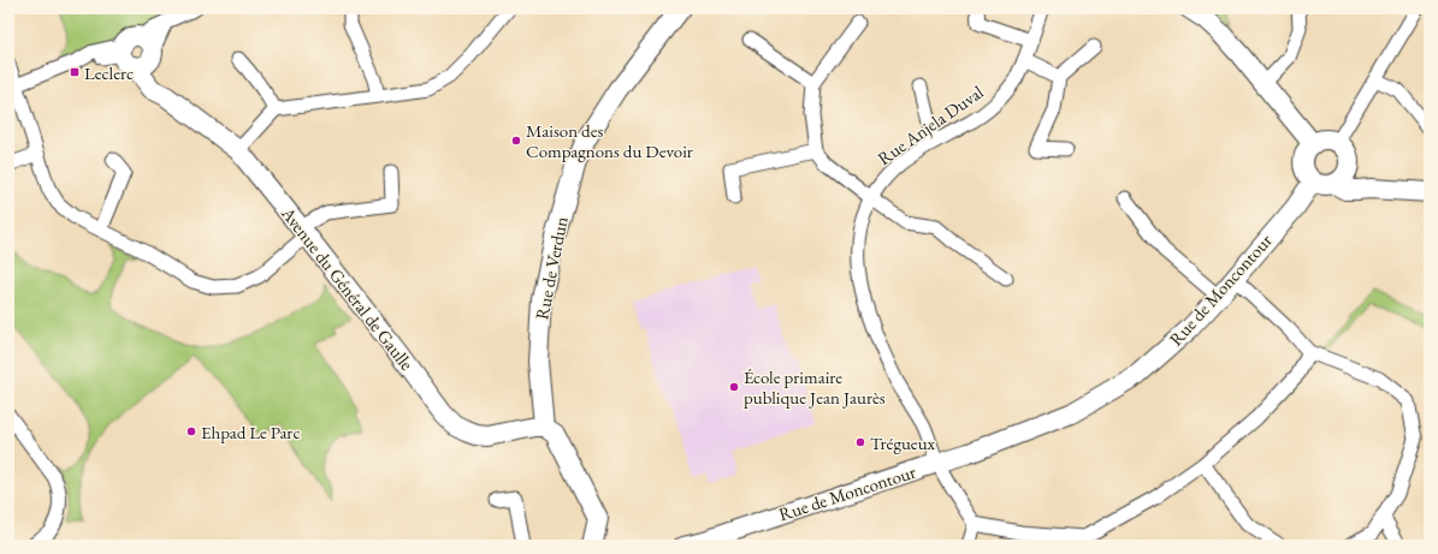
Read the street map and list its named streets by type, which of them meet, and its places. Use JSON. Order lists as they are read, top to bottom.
{
  "streets": {
    "street": [
      "Rue Anjela Duval",
      "Rue de Verdun",
      "Avenue du Général de Gaulle",
      "Rue de Moncontour"
    ]
  },
  "crossings": [
    ["Rue Anjela Duval", "Rue de Moncontour"],
    ["Rue de Verdun", "Avenue du Général de Gaulle"]
  ],
  "places": {
    "transit": ["Leclerc"],
    "other": [
      "Maison des Compagnons du Devoir",
      "École primaire publique Jean Jaurès",
      "Ehpad Le Parc",
      "Trégueux"
    ]
  }
}
